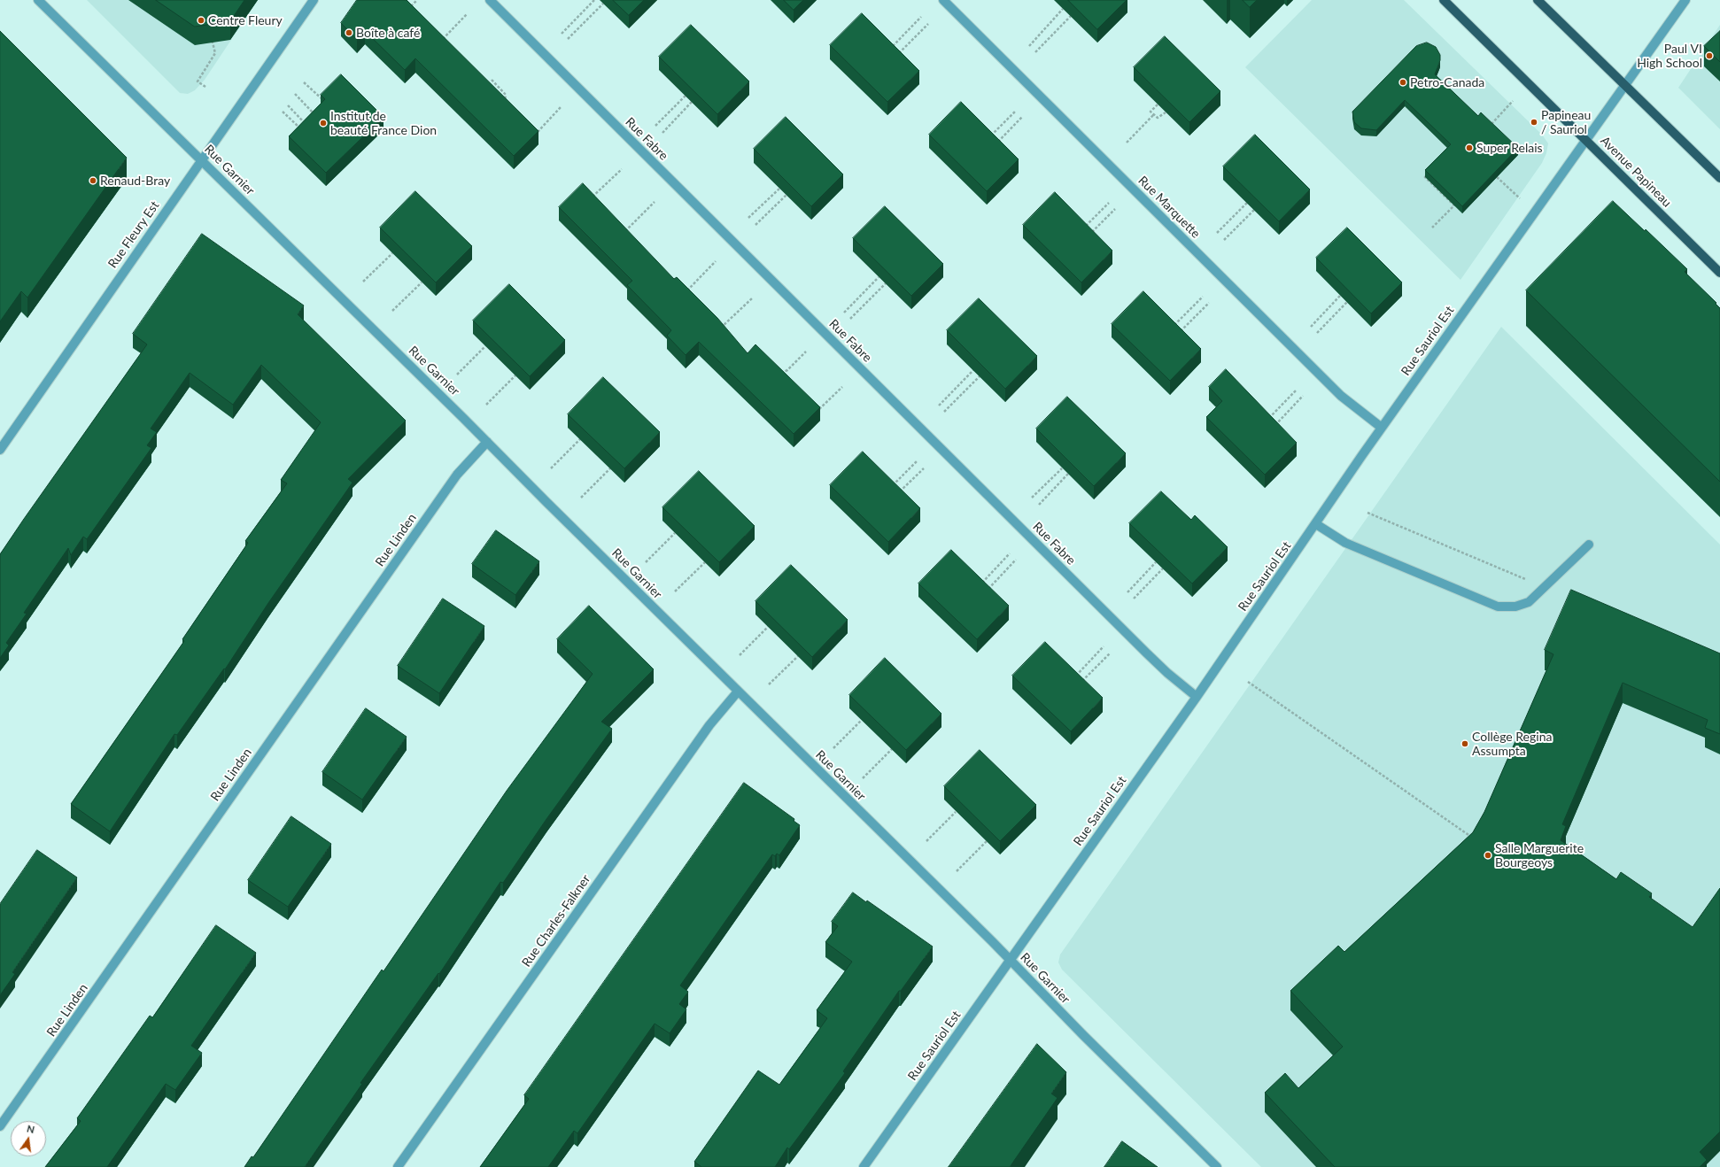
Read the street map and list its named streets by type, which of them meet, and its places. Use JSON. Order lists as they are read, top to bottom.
{
  "streets": {
    "main road": ["Avenue Papineau"],
    "street": [
      "Rue Fabre",
      "Rue Garnier",
      "Rue Marquette",
      "Rue Fleury Est",
      "Rue Sauriol Est",
      "Rue Linden",
      "Rue Charles-Falkner"
    ]
  },
  "crossings": [
    ["Rue Fabre", "Rue Sauriol Est"],
    ["Rue Garnier", "Rue Fleury Est"],
    ["Rue Garnier", "Rue Sauriol Est"],
    ["Rue Garnier", "Rue Linden"],
    ["Rue Garnier", "Rue Charles-Falkner"],
    ["Avenue Papineau", "Rue Sauriol Est"],
    ["Rue Marquette", "Rue Sauriol Est"]
  ],
  "places": [
    "Centre Fleury",
    "Boîte à café",
    "Paul VI High School",
    "Petro-Canada",
    "Papineau / Sauriol",
    "Institut de beauté France Dion",
    "Super Relais",
    "Renaud-Bray",
    "Collège Regina Assumpta",
    "Salle Marguerite Bourgeoys"
  ],
  "north": "top"
}
